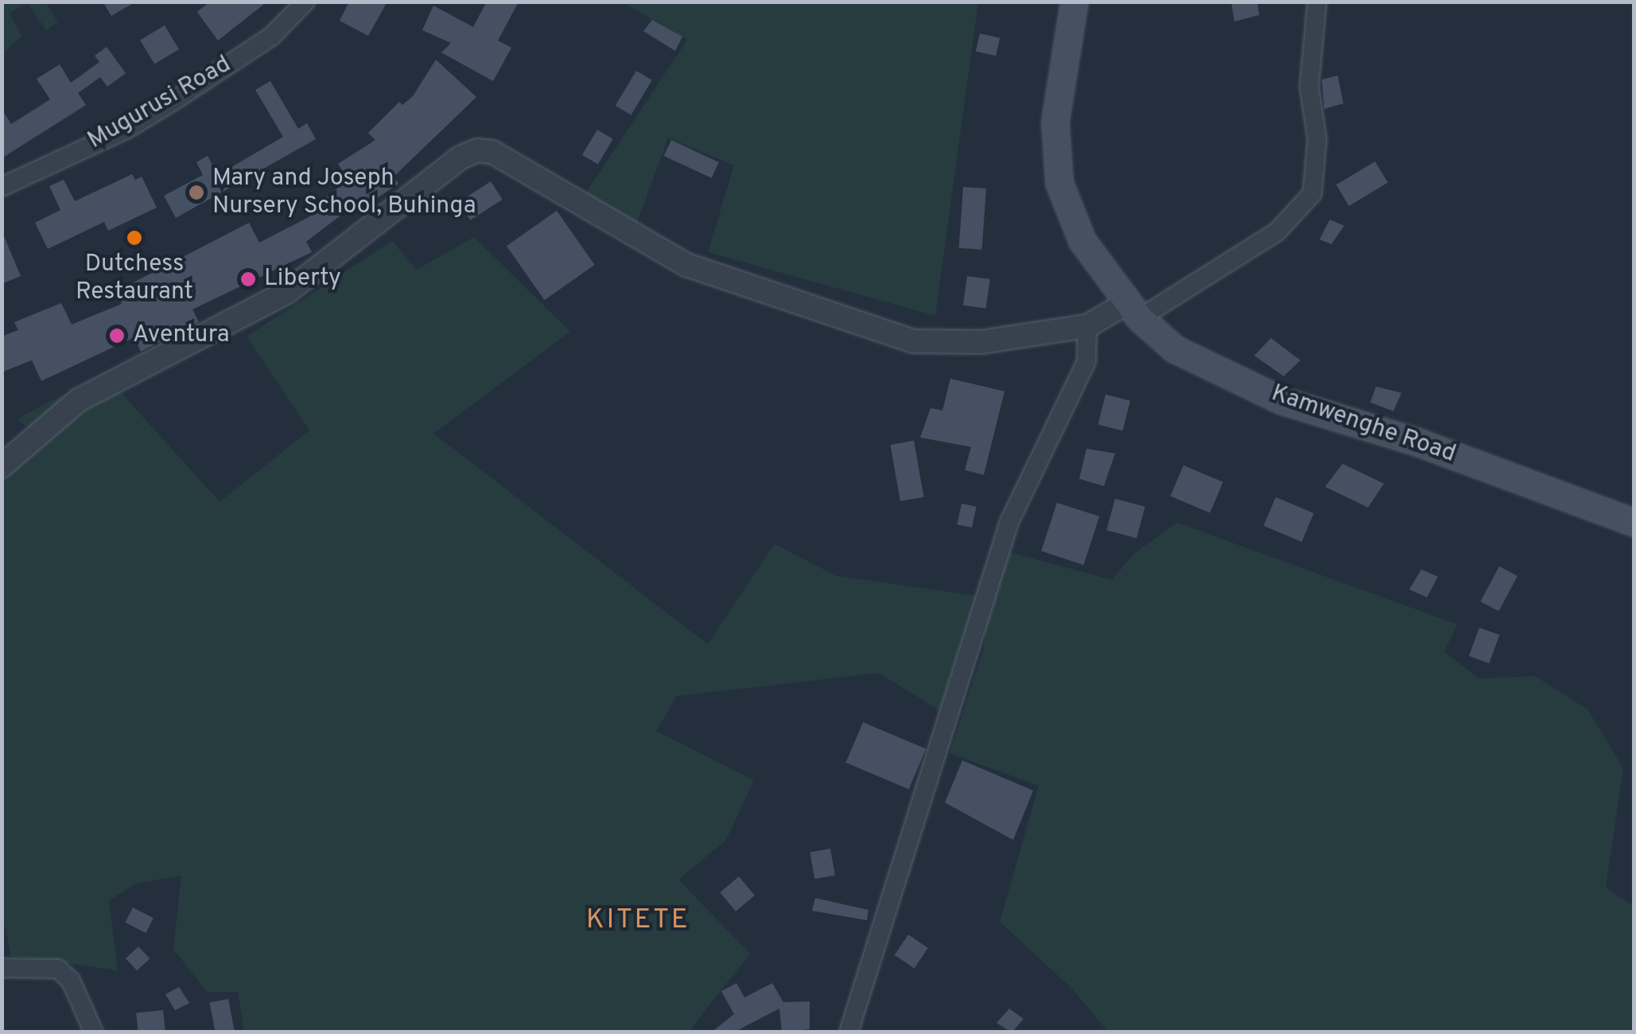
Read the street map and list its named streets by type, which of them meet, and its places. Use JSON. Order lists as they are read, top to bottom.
{
  "streets": {
    "main road": ["Kamwenghe Road"],
    "street": ["Mugurusi Road"]
  },
  "districts": ["KITETE"],
  "places": [
    "Mary and Joseph Nursery School, Buhinga",
    "Dutchess Restaurant",
    "Liberty",
    "Aventura"
  ]
}
